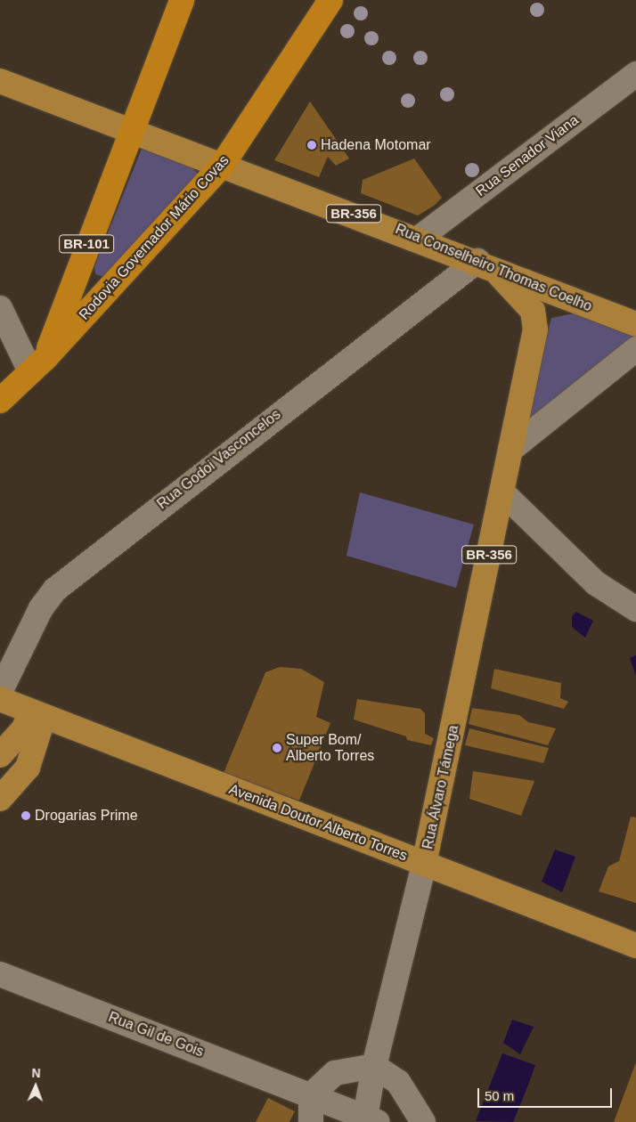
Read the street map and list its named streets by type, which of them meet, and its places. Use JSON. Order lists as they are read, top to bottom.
{
  "streets": {
    "highway": ["Rodovia Governador Mário Covas", "BR-101"],
    "main road": [
      "BR-356",
      "Rua Conselheiro Thomas Coelho",
      "Rua Álvaro Támega",
      "Avenida Doutor Alberto Torres"
    ],
    "street": ["Rua Senador Viana", "Rua Godoi Vasconcelos", "Rua Gil de Gois"]
  },
  "crossings": [
    ["Rua Senador Viana", "Rua Conselheiro Thomas Coelho"],
    ["Rodovia Governador Mário Covas", "Rua Conselheiro Thomas Coelho"],
    ["Rua Conselheiro Thomas Coelho", "Rua Godoi Vasconcelos"],
    ["Rua Conselheiro Thomas Coelho", "Rua Álvaro Támega"],
    ["Rua Godoi Vasconcelos", "Rua Álvaro Támega"],
    ["Rua Álvaro Támega", "Avenida Doutor Alberto Torres"],
    ["Rua Álvaro Támega", "Rua Gil de Gois"]
  ],
  "places": ["Hadena Motomar", "Super Bom/ Alberto Torres", "Drogarias Prime"],
  "scale_bar": "50 m",
  "north": "top"
}
